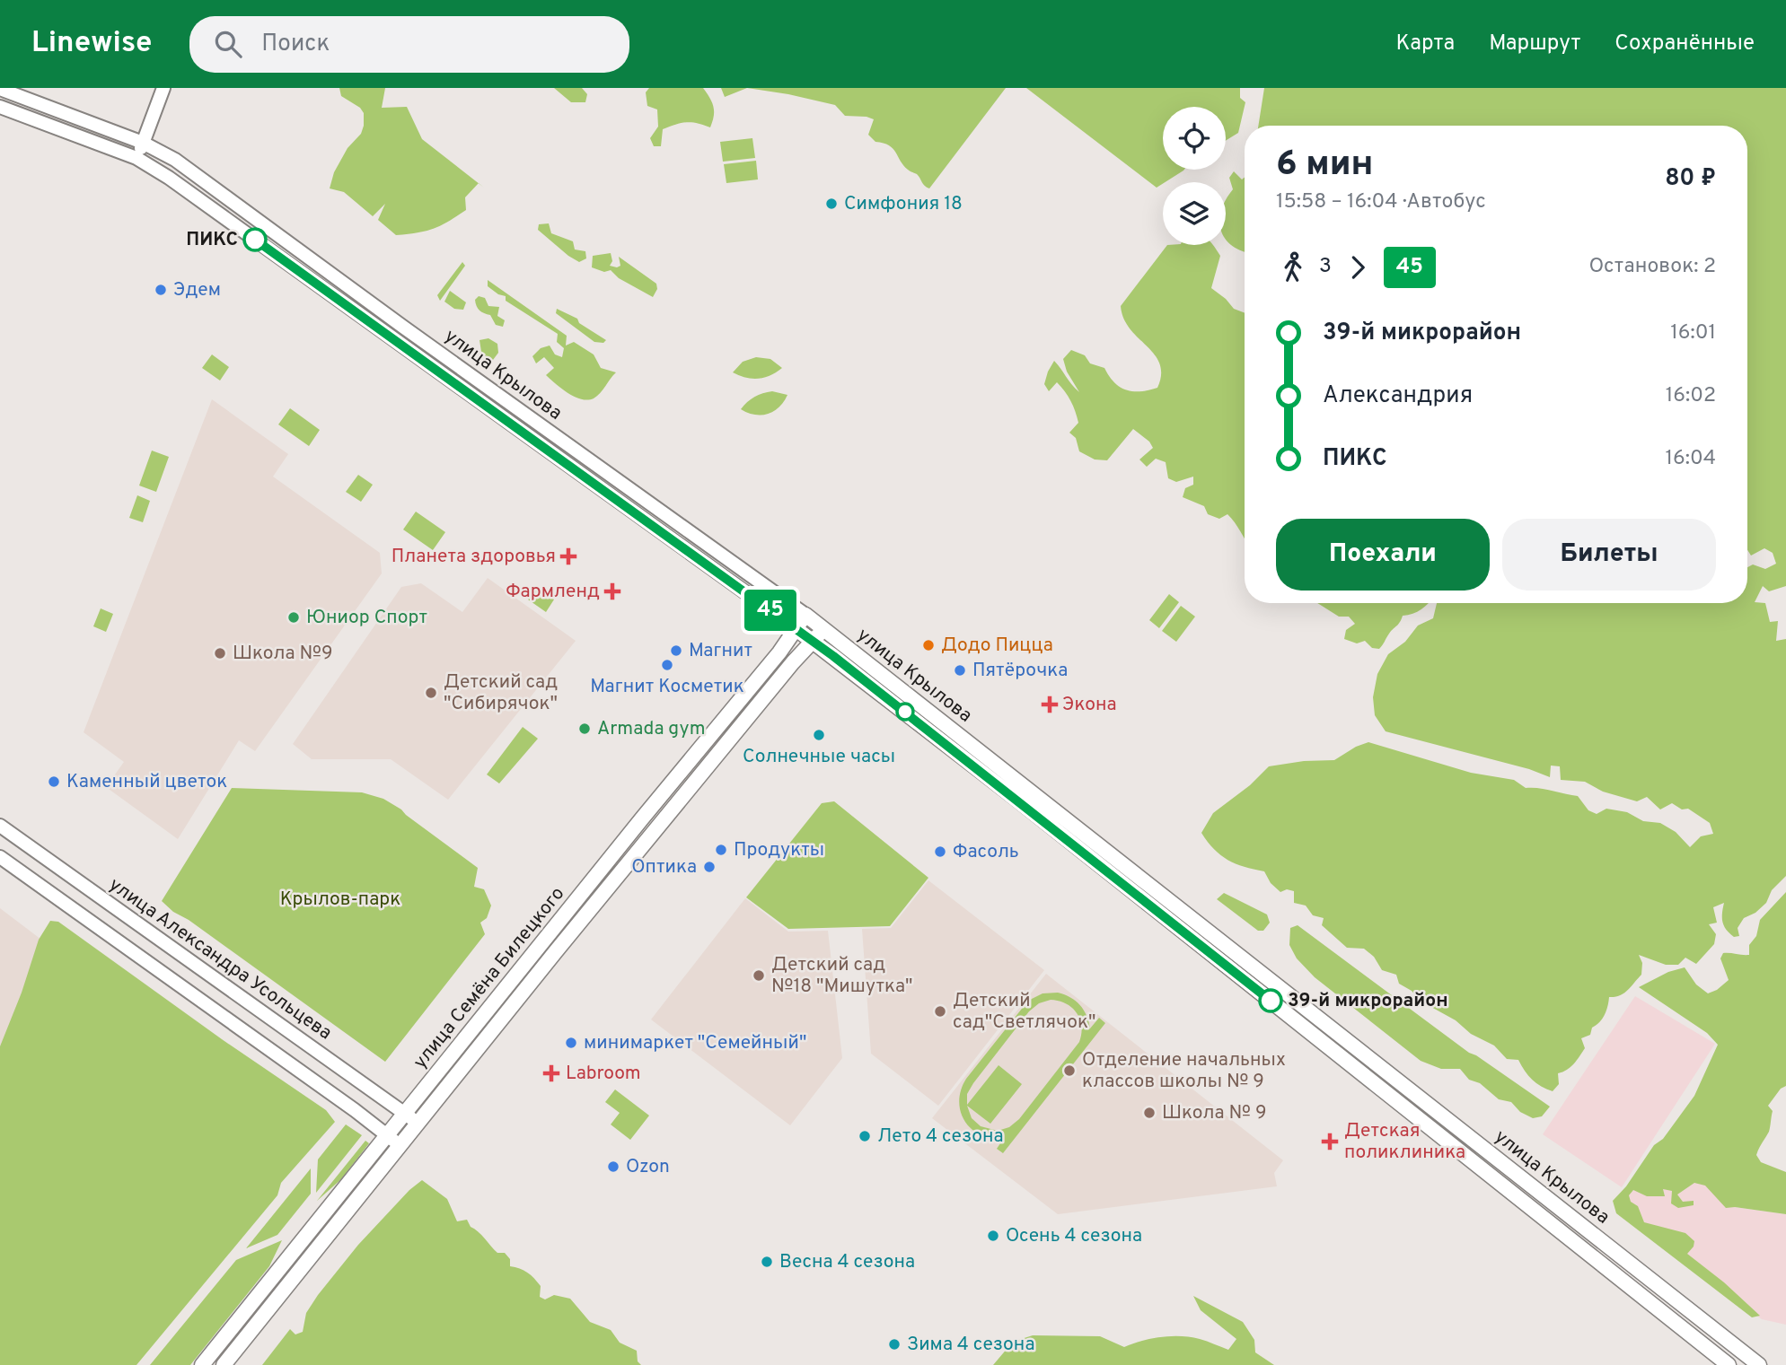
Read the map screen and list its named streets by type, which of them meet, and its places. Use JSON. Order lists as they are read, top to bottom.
{
  "streets": {
    "main road": ["улица Крылова", "улица Александра Усольцева", "улица Семёна Билецкого"]
  },
  "crossings": [
    ["улица Крылова", "улица Семёна Билецкого"],
    ["улица Александра Усольцева", "улица Семёна Билецкого"]
  ],
  "parks": ["Крылов-парк"],
  "places": {
    "other": [
      "Симфония 18",
      "ПИКС",
      "Эдем",
      "Юниор Спорт",
      "Додо Пицца",
      "Магнит",
      "Школа №9",
      "Магнит Косметик",
      "Пятёрочка",
      "Детский сад \"Сибирячок\"",
      "Armada gym",
      "Солнечные часы",
      "Каменный цветок",
      "Продукты",
      "Фасоль",
      "Оптика",
      "Детский сад №18 \"Мишутка\"",
      "39-й микрорайон",
      "Детский сад\"Светлячок\"",
      "минимаркет \"Семейный\"",
      "Отделение начальных классов школы № 9",
      "Школа № 9",
      "Лето 4 сезона",
      "Ozon",
      "Осень 4 сезона",
      "Весна 4 сезона",
      "Зима 4 сезона"
    ],
    "health": [
      "Планета здоровья",
      "Фармленд",
      "Экона",
      "Labroom",
      "Детская поликлиника"
    ]
  },
  "lines": ["bus line 45"],
  "page": {
    "header": "Linewise",
    "search": "Поиск",
    "nav": ["Карта", "Маршрут", "Сохранённые"],
    "on_map": "45",
    "heading": ["6 мин", "15:58 – 16:04 · Автобус", "80 ₽"],
    "legs": ["3", "45", "Остановок: 2"],
    "list": [
      {
        "name": "39-й микрорайон",
        "value": "16:01"
      },
      {
        "name": "Александрия",
        "value": "16:02"
      },
      {
        "name": "ПИКС",
        "value": "16:04"
      }
    ],
    "buttons": ["Поехали", "Билеты"]
  }
}
